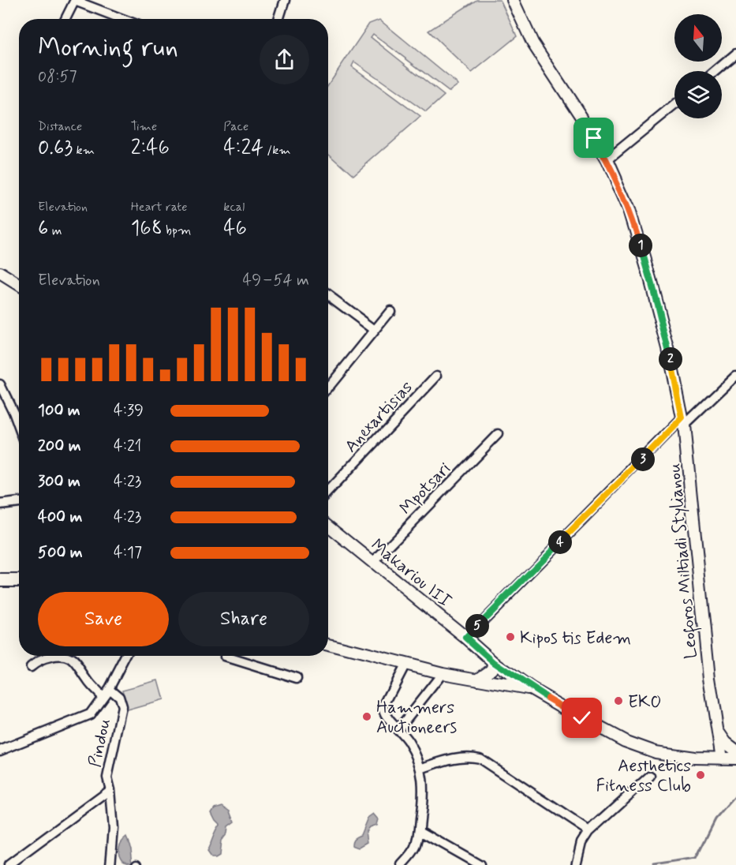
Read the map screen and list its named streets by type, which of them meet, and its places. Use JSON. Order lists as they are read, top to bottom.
{
  "streets": {
    "main road": ["Leoforos Miltiadi Stylianou", "Makariou III"],
    "street": ["Anexartisias", "Mpotsari", "Pindou"]
  },
  "crossings": [
    ["Mpotsari", "Makariou III"],
    ["Leoforos Miltiadi Stylianou", "Makariou III"]
  ],
  "places": [
    "Kipos tis Edem",
    "EKO",
    "Hammers Auctioneers",
    "Aesthetics Fitness Club"
  ],
  "north": "top",
  "page": {
    "heading": ["Morning run", "08:57"],
    "stats": [
      ["Distance", "0.63 km"],
      ["Time", "2:46"],
      ["Pace", "4:24 /km"],
      ["Elevation", "6 m"],
      ["Heart rate", "168 bpm"],
      ["kcal", "46"]
    ],
    "pins": [
      "1",
      "2",
      "3",
      "4",
      "5"
    ],
    "chart": ["Elevation", "49–54 m"],
    "list": [
      {
        "name": "100 m",
        "note": "4:39"
      },
      {
        "name": "200 m",
        "note": "4:21"
      },
      {
        "name": "300 m",
        "note": "4:23"
      },
      {
        "name": "400 m",
        "note": "4:23"
      },
      {
        "name": "500 m",
        "note": "4:17"
      }
    ],
    "buttons": ["Save", "Share"]
  }
}
